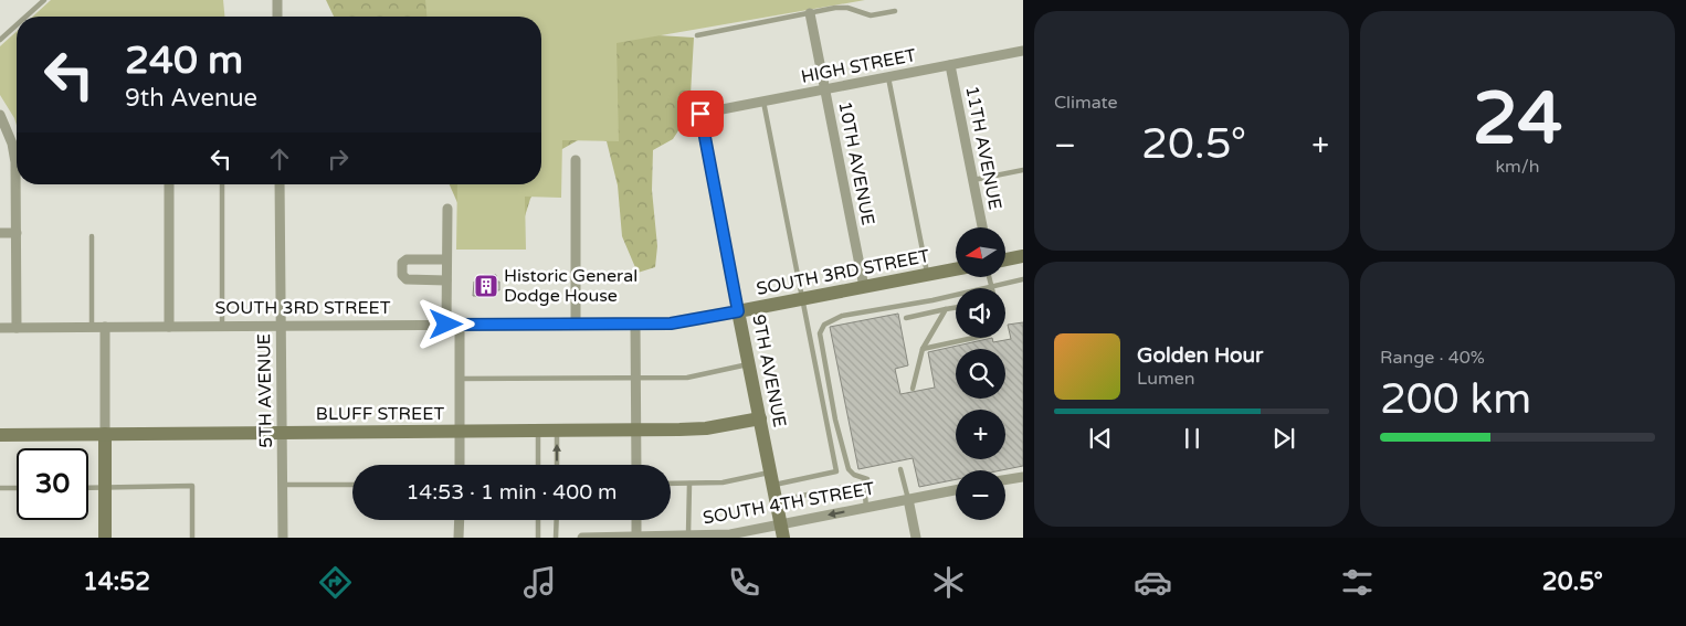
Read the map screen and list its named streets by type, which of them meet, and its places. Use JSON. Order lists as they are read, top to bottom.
{
  "streets": {
    "main road": ["SOUTH 3RD STREET", "9TH AVENUE", "BLUFF STREET"],
    "street": [
      "HIGH STREET",
      "11TH AVENUE",
      "10TH AVENUE",
      "5TH AVENUE",
      "SOUTH 4TH STREET"
    ]
  },
  "crossings": [
    ["HIGH STREET", "11TH AVENUE"],
    ["HIGH STREET", "10TH AVENUE"],
    ["HIGH STREET", "9TH AVENUE"],
    ["10TH AVENUE", "SOUTH 3RD STREET"],
    ["SOUTH 3RD STREET", "9TH AVENUE"],
    ["SOUTH 3RD STREET", "5TH AVENUE"],
    ["9TH AVENUE", "BLUFF STREET"],
    ["9TH AVENUE", "SOUTH 4TH STREET"],
    ["5TH AVENUE", "BLUFF STREET"]
  ],
  "places": {
    "building": ["Historic General Dodge House"]
  },
  "north": "left",
  "page": {
    "tile": [
      "Climate",
      ["24", "km/h"],
      ["Range · 40%", "200 km"]
    ],
    "turn": ["240 m", "9th Avenue"],
    "heat": ["−", "20.5°", "+"],
    "map_buttons": ["+", "−"],
    "song": ["Golden Hour", "Lumen"],
    "limit": "30",
    "trip": "14:53 · 1 min · 400 m",
    "tabs": ["14:52", "20.5°"]
  }
}
